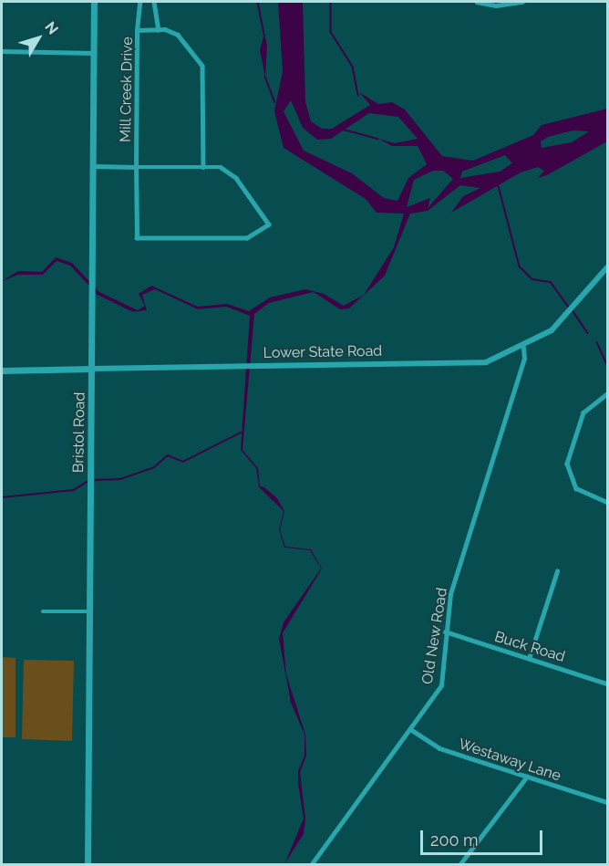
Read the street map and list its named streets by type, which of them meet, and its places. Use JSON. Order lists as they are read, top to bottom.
{
  "streets": {
    "main road": ["Lower State Road", "Bristol Road"],
    "street": [
      "Mill Creek Drive",
      "Old New Road",
      "Buck Road",
      "Westaway Lane"
    ]
  },
  "crossings": [
    ["Lower State Road", "Bristol Road"],
    ["Lower State Road", "Old New Road"],
    ["Old New Road", "Buck Road"],
    ["Old New Road", "Westaway Lane"]
  ],
  "scale_bar": "200 m",
  "north": "top right"
}
